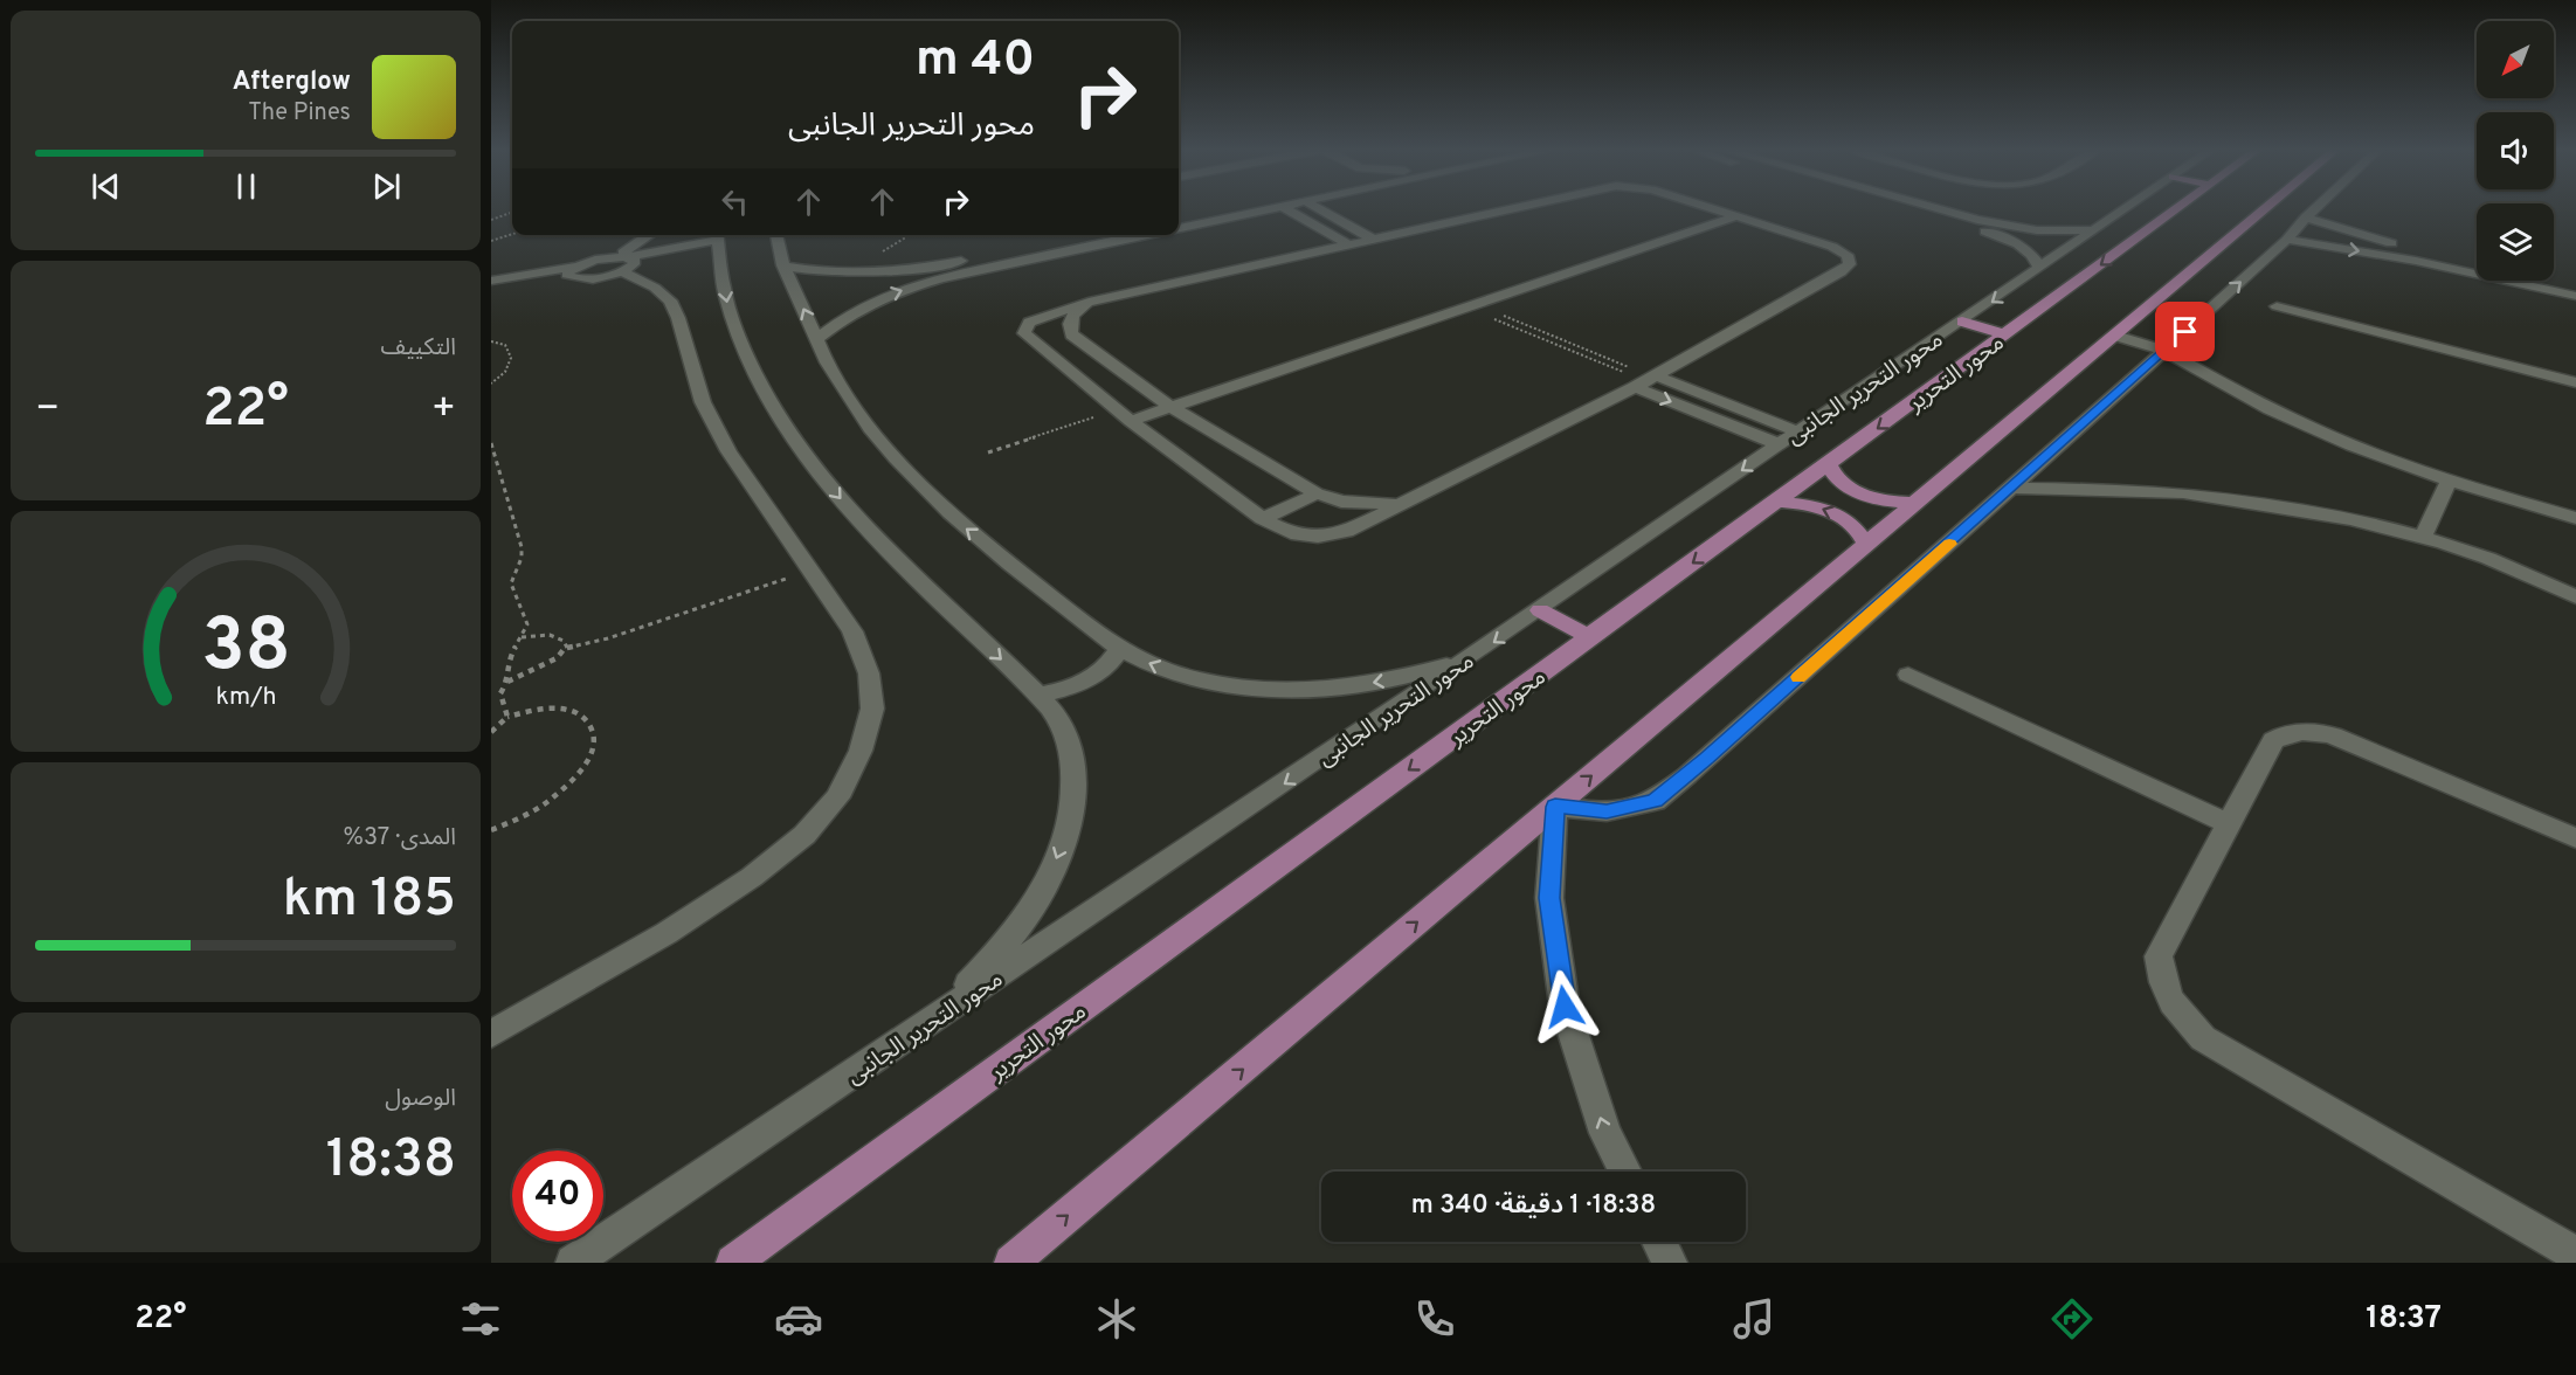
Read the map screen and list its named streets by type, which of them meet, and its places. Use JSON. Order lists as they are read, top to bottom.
{
  "streets": {
    "main road": ["محور التحرير"],
    "street": ["محور التحرير الجانبى"]
  },
  "north": "bottom left",
  "page": {
    "turn": ["40 m", "محور التحرير الجانبى"],
    "song": ["Afterglow", "The Pines"],
    "tile": [
      "التكييف",
      ["المدى · 37%", "185 km"],
      ["الوصول", "18:38"]
    ],
    "heat": ["−", "22°", "+"],
    "limit": "40",
    "trip": "18:38 · 1 دقيقة · 340 m",
    "tabs": ["18:37", "22°"],
    "gauge": ["38", "km/h"]
  }
}
